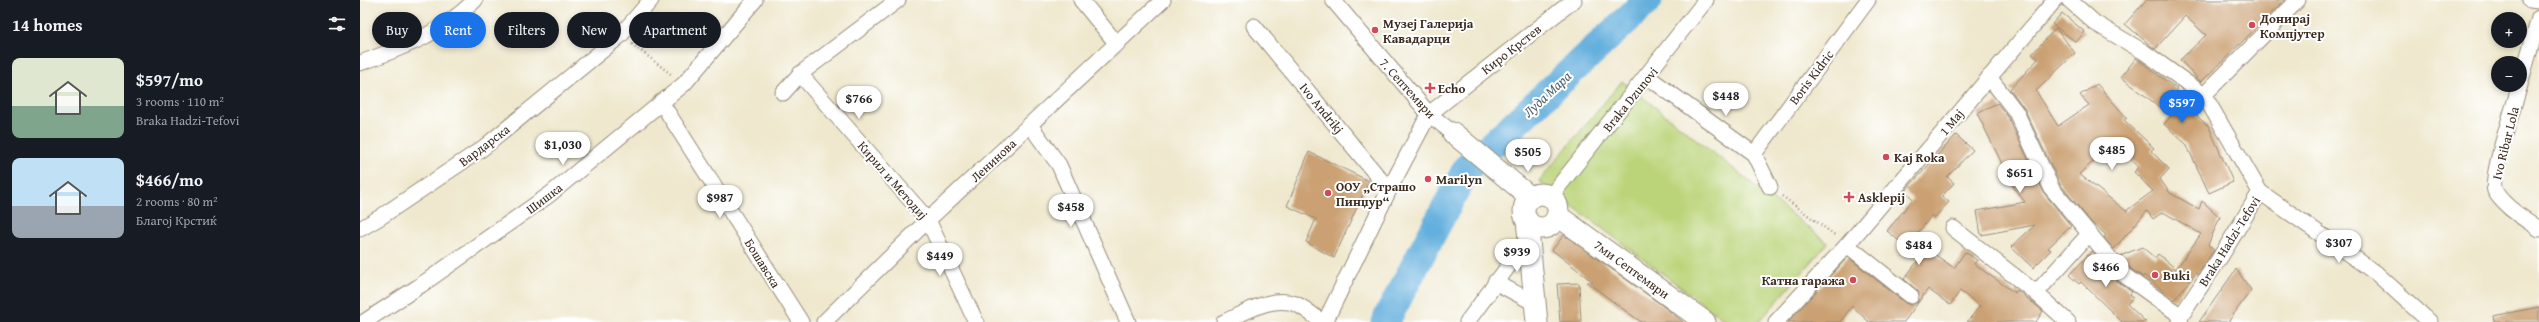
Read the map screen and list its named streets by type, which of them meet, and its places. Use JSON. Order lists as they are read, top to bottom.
{
  "streets": {
    "street": [
      "Киро Крстев",
      "Boris Kidric",
      "7. Септември",
      "Braka Dzunovi",
      "Ivo Andrikj",
      "1 Maj",
      "Ivo Ribar Lola",
      "Вардарска",
      "Ленинова",
      "Кирил и Методиј",
      "Шишка",
      "Braka Hadzi-Tefovi",
      "Бошавска",
      "7ми Септември"
    ]
  },
  "crossings": [
    ["Киро Крстев", "7. Септември"],
    ["7. Септември", "Braka Dzunovi"],
    ["7. Септември", "7ми Септември"],
    ["Braka Dzunovi", "7ми Септември"],
    ["Ленинова", "Кирил и Методиј"],
    ["Шишка", "Бошавска"]
  ],
  "water": ["Луда Мара"],
  "places": {
    "other": [
      "Донирај Компјутер",
      "Музеј Галерија Кавадарци",
      "Kaj Roka",
      "Marilyn",
      "ООУ „Страшо Пинџур“",
      "Buki",
      "Катна гаража"
    ],
    "health": ["Echo", "Asklepij"]
  },
  "page": {
    "heading": "14 homes",
    "map_buttons": ["+", "−"],
    "chip": [
      "Buy",
      "Rent",
      "Filters",
      "New",
      "Apartment"
    ],
    "list": [
      {
        "name": "$597/mo",
        "note": "3 rooms · 110 m² · Braka Hadzi-Tefovi"
      },
      {
        "name": "$466/mo",
        "note": "2 rooms · 80 m² · Благој Крстиќ"
      }
    ],
    "price": [
      "$448",
      "$766",
      "$597",
      "$1,030",
      "$485",
      "$505",
      "$651",
      "$987",
      "$458",
      "$307",
      "$484",
      "$939",
      "$449",
      "$466"
    ]
  }
}
